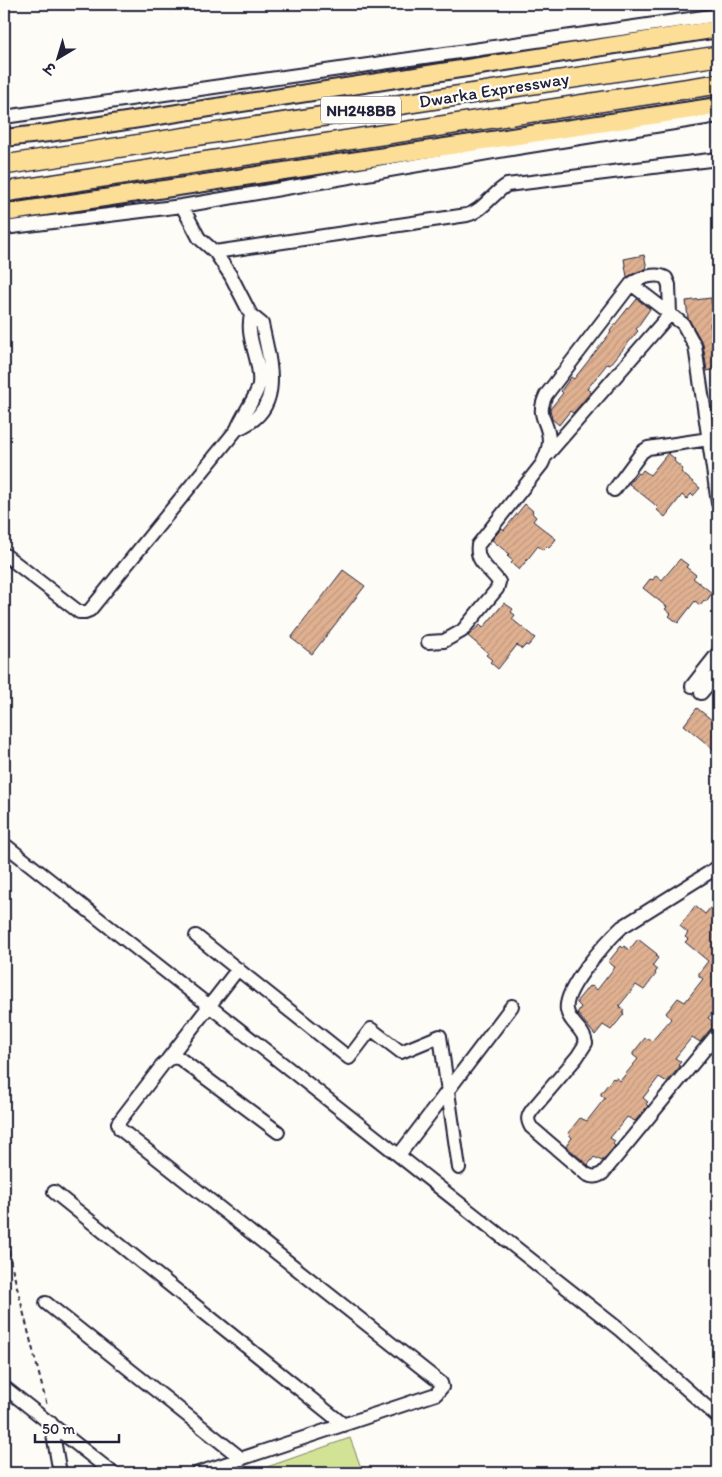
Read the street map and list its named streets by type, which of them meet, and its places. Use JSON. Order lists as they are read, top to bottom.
{
  "streets": {
    "highway": ["Dwarka Expressway", "NH248BB"]
  },
  "scale_bar": "50 m",
  "north": "bottom left"
}
